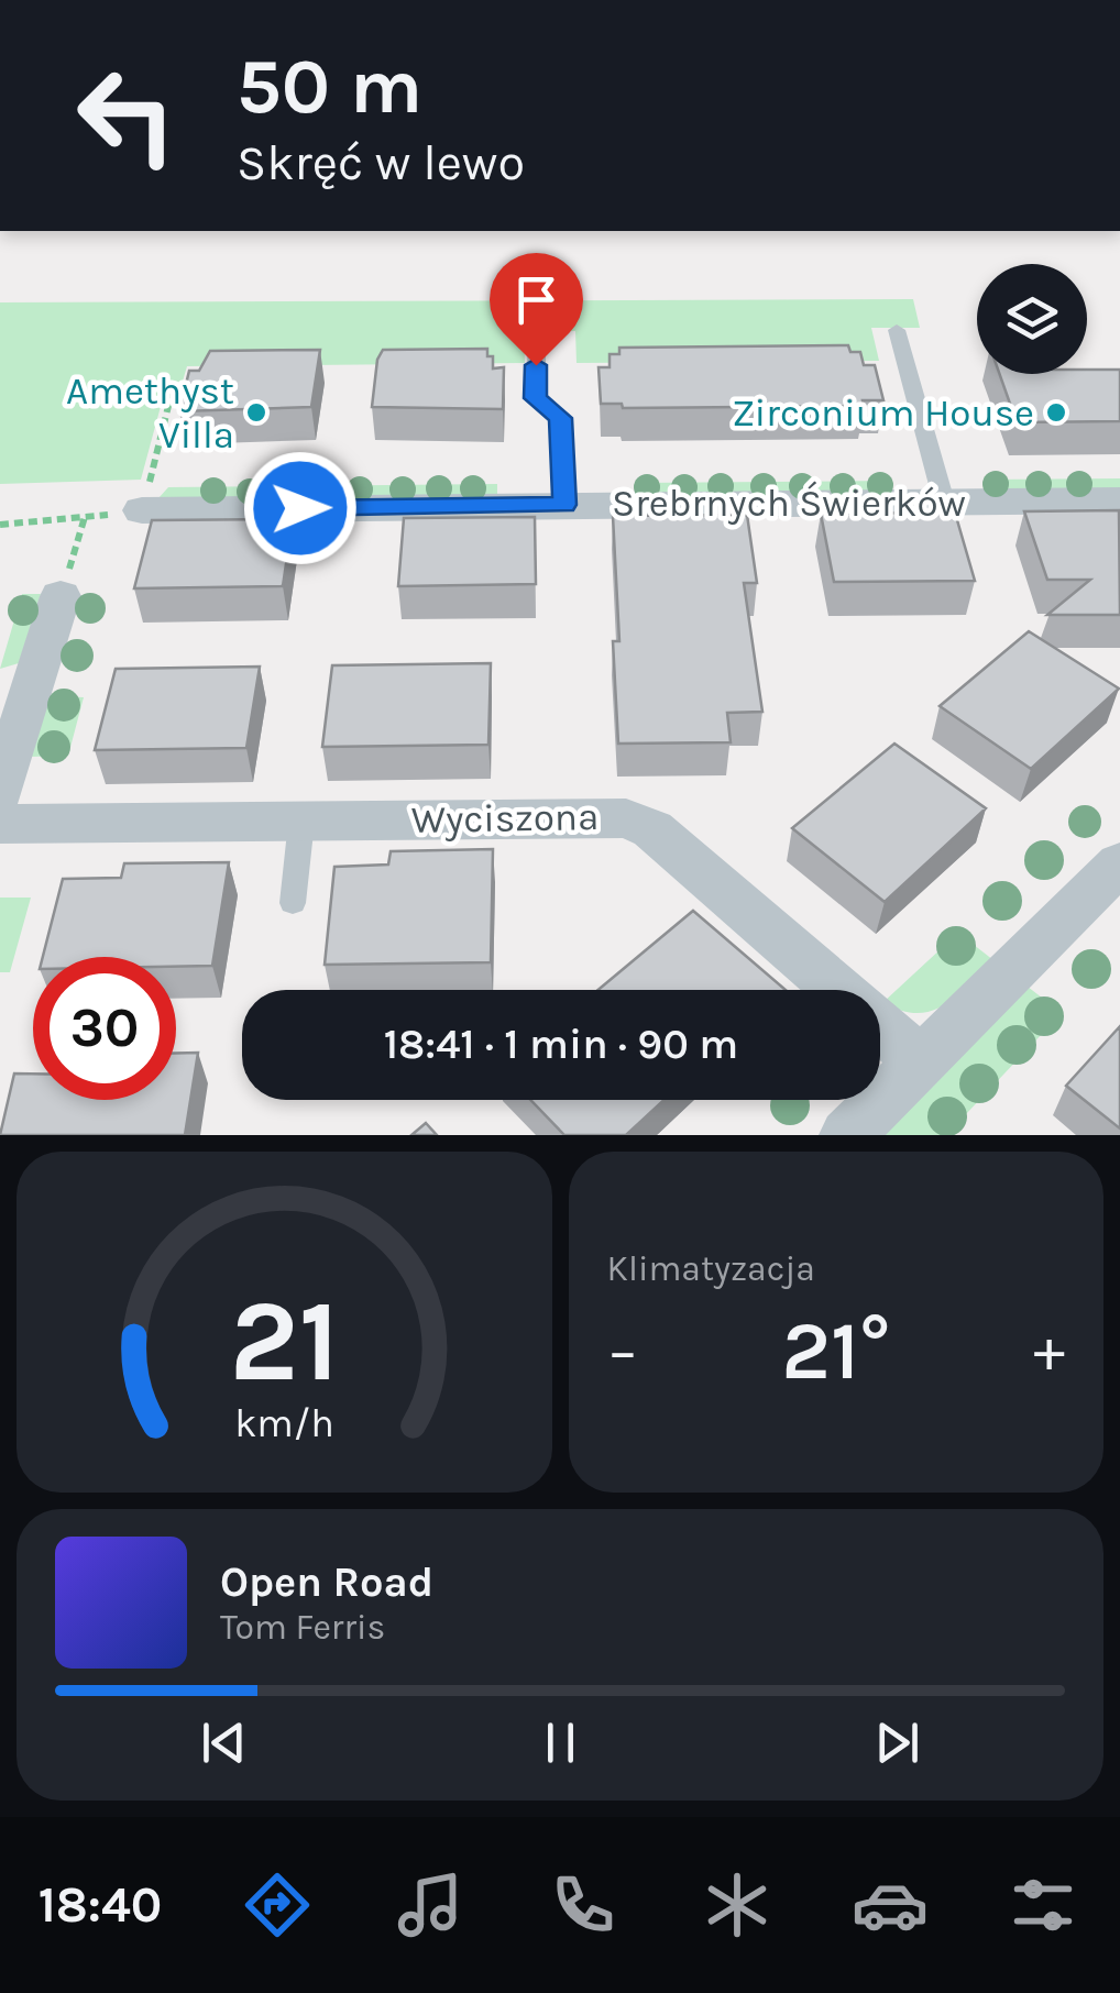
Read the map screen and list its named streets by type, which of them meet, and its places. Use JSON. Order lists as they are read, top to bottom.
{
  "streets": {
    "street": ["Srebrnych Świerków", "Wyciszona"]
  },
  "places": ["Amethyst Villa", "Zirconium House"],
  "page": {
    "turn": ["50 m", "Skręć w lewo"],
    "limit": "30",
    "trip": "18:41 · 1 min · 90 m",
    "tile": "Klimatyzacja",
    "heat": ["−", "21°", "+"],
    "song": ["Open Road", "Tom Ferris"],
    "tabs": "18:40",
    "gauge": ["21", "km/h"]
  }
}
